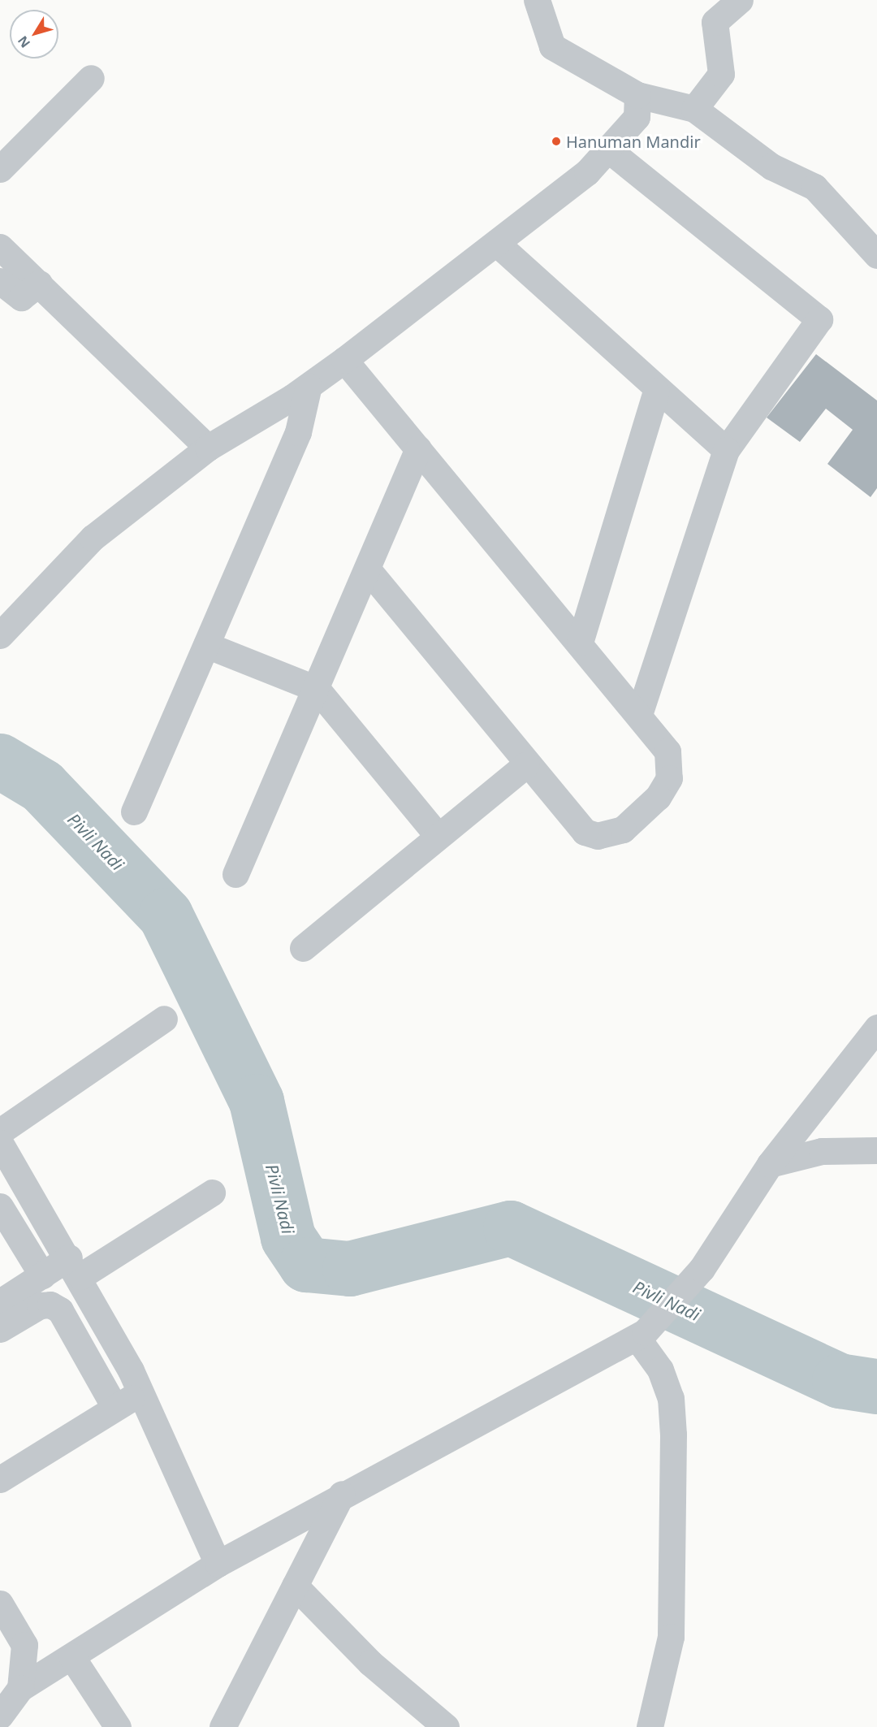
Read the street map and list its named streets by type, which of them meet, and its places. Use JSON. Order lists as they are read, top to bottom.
{
  "water": ["Pivli Nadi"],
  "places": ["Hanuman Mandir"],
  "north": "bottom left"
}
